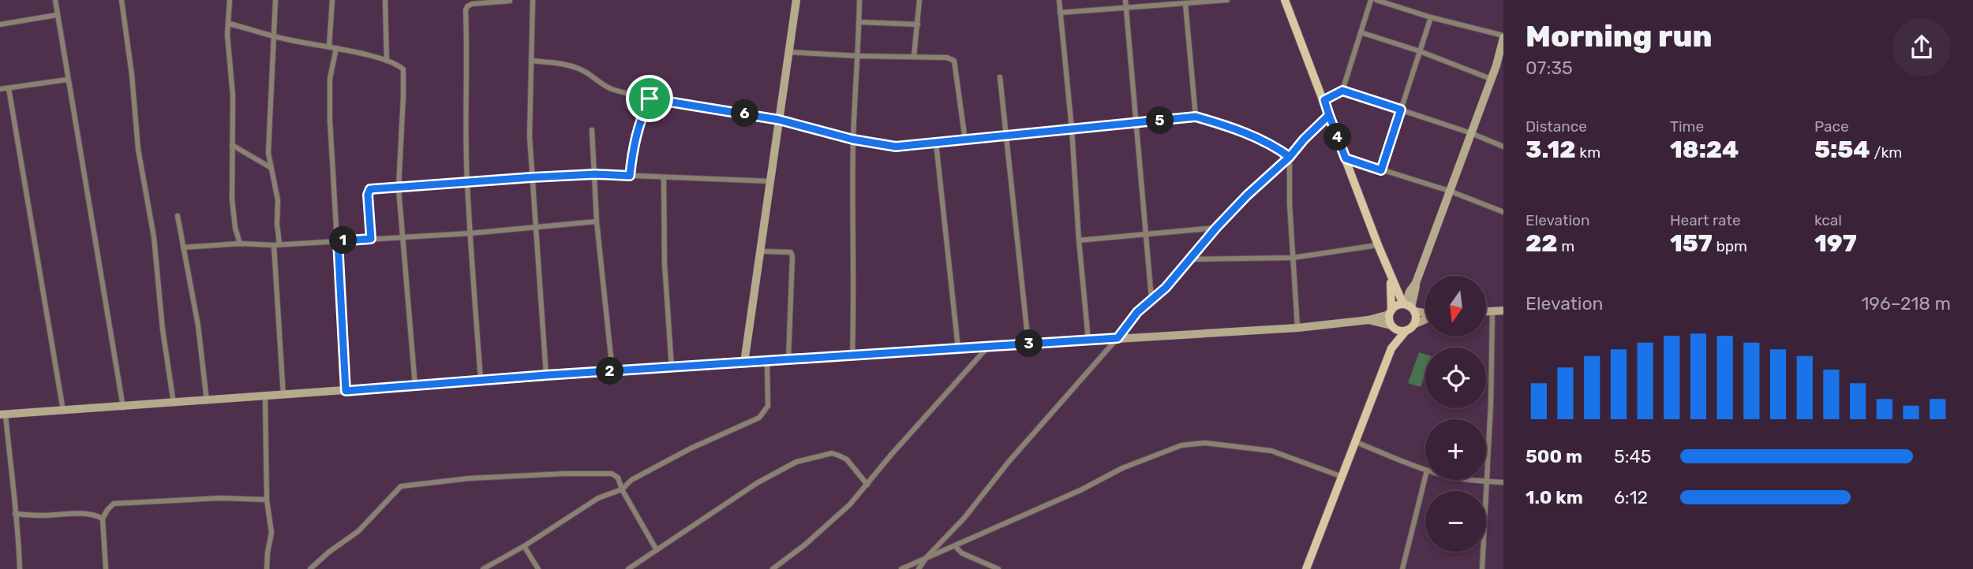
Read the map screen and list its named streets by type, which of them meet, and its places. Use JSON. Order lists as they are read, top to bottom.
{
  "north": "bottom",
  "page": {
    "heading": ["Morning run", "07:35"],
    "stats": [
      ["Distance", "3.12 km"],
      ["Time", "18:24"],
      ["Pace", "5:54 /km"],
      ["Elevation", "22 m"],
      ["Heart rate", "157 bpm"],
      ["kcal", "197"]
    ],
    "pins": [
      "6",
      "5",
      "4",
      "1",
      "3",
      "2"
    ],
    "map_buttons": ["+", "−"],
    "chart": ["Elevation", "196–218 m"],
    "list": [
      {
        "name": "500 m",
        "note": "5:45"
      },
      {
        "name": "1.0 km",
        "note": "6:12"
      }
    ]
  }
}
